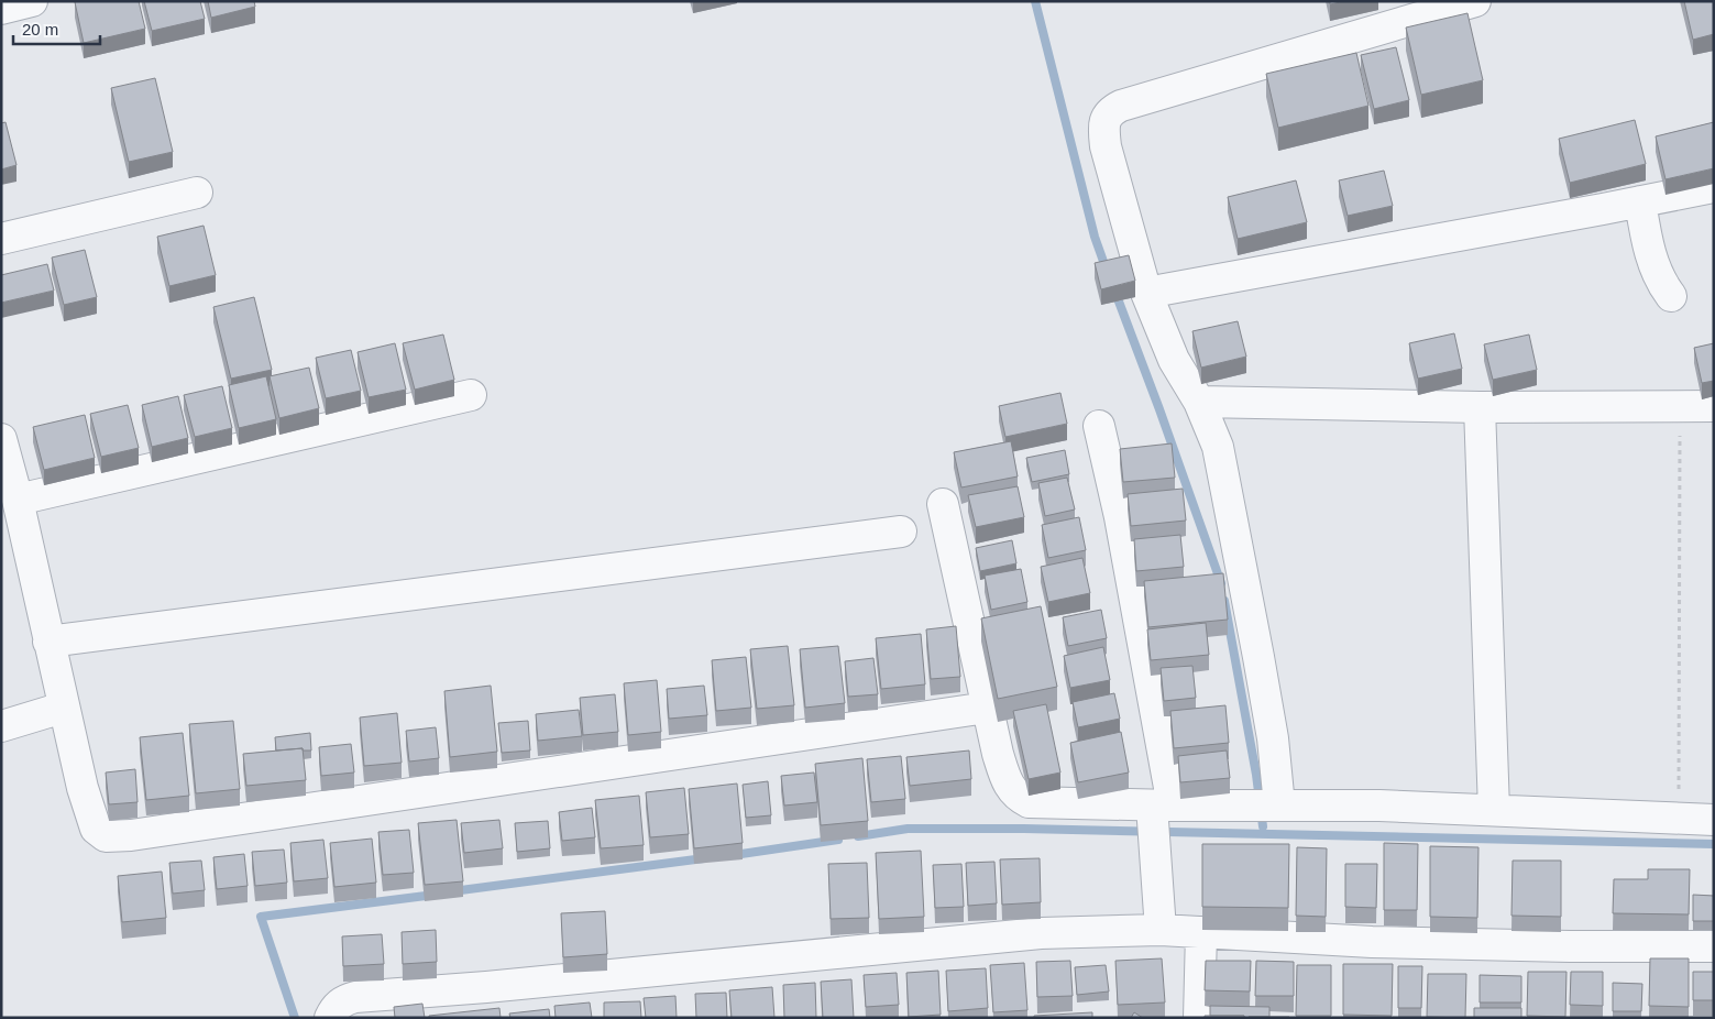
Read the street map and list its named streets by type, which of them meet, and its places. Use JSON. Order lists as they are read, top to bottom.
{
  "scale_bar": "20 m"
}
